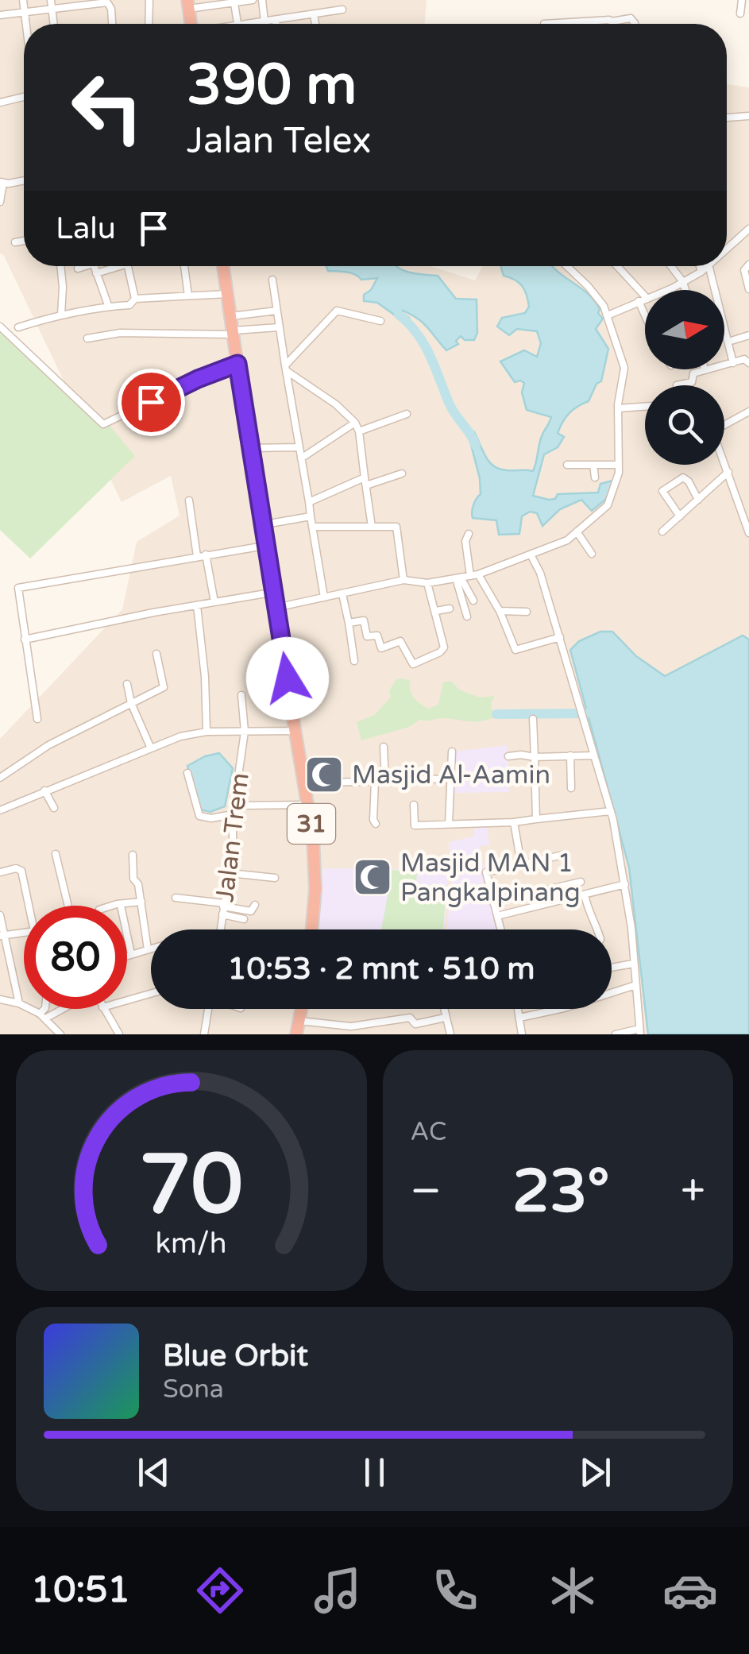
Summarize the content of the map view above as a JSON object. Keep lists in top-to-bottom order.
{
  "streets": {
    "highway": ["31"],
    "street": ["Jalan Trem"]
  },
  "places": {
    "mosque": ["Masjid Al-Aamin", "Masjid MAN 1 Pangkalpinang"]
  },
  "north": "right",
  "page": {
    "turn": ["390 m", "Jalan Telex"],
    "then": "Lalu",
    "limit": "80",
    "trip": "10:53 · 2 mnt · 510 m",
    "tile": "AC",
    "heat": ["−", "23°", "+"],
    "song": ["Blue Orbit", "Sona"],
    "tabs": "10:51",
    "gauge": ["70", "km/h"]
  }
}
